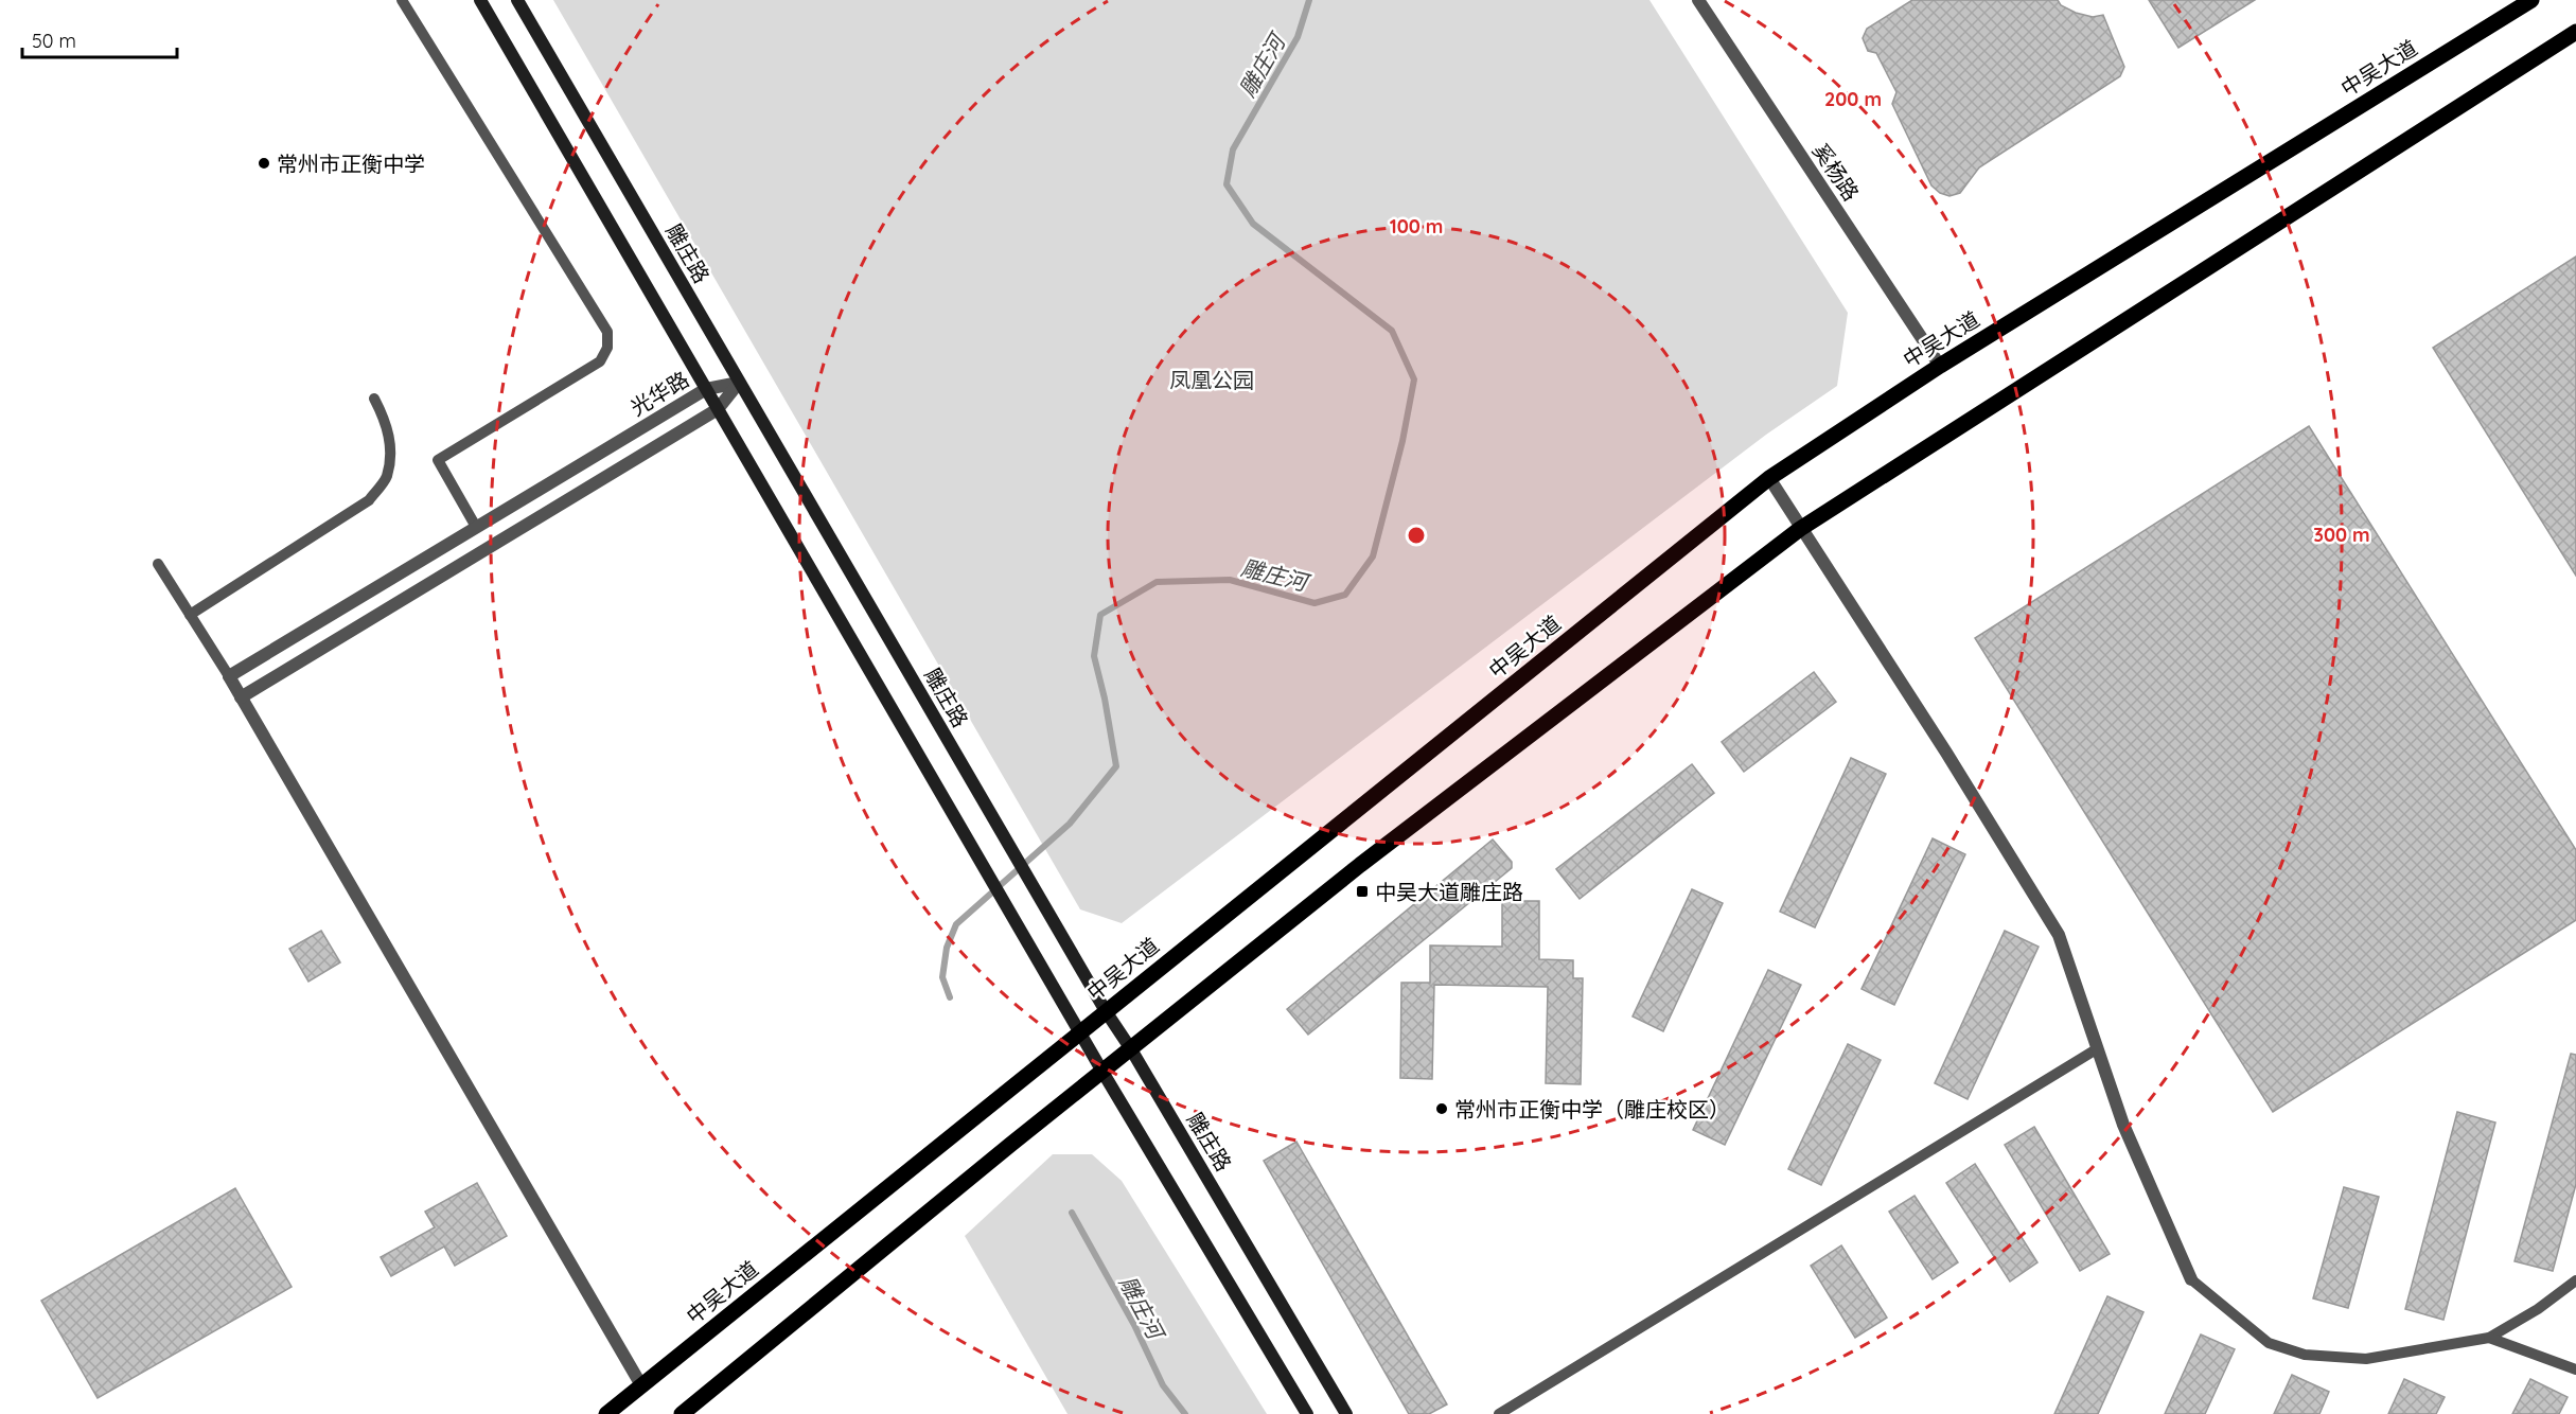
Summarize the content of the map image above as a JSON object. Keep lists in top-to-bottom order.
{
  "streets": {
    "main road": ["中吴大道", "雕庄路"],
    "street": ["奚杨路", "光华路"]
  },
  "crossings": [
    ["中吴大道", "奚杨路"],
    ["中吴大道", "雕庄路"],
    ["雕庄路", "光华路"]
  ],
  "water": ["雕庄河"],
  "parks": ["凤凰公园"],
  "places": {
    "other": ["常州市正衡中学", "常州市正衡中学（雕庄校区）"],
    "transit": ["中吴大道雕庄路"]
  },
  "scale_bar": "50 m",
  "rings": ["200 m", "100 m", "300 m"]
}
